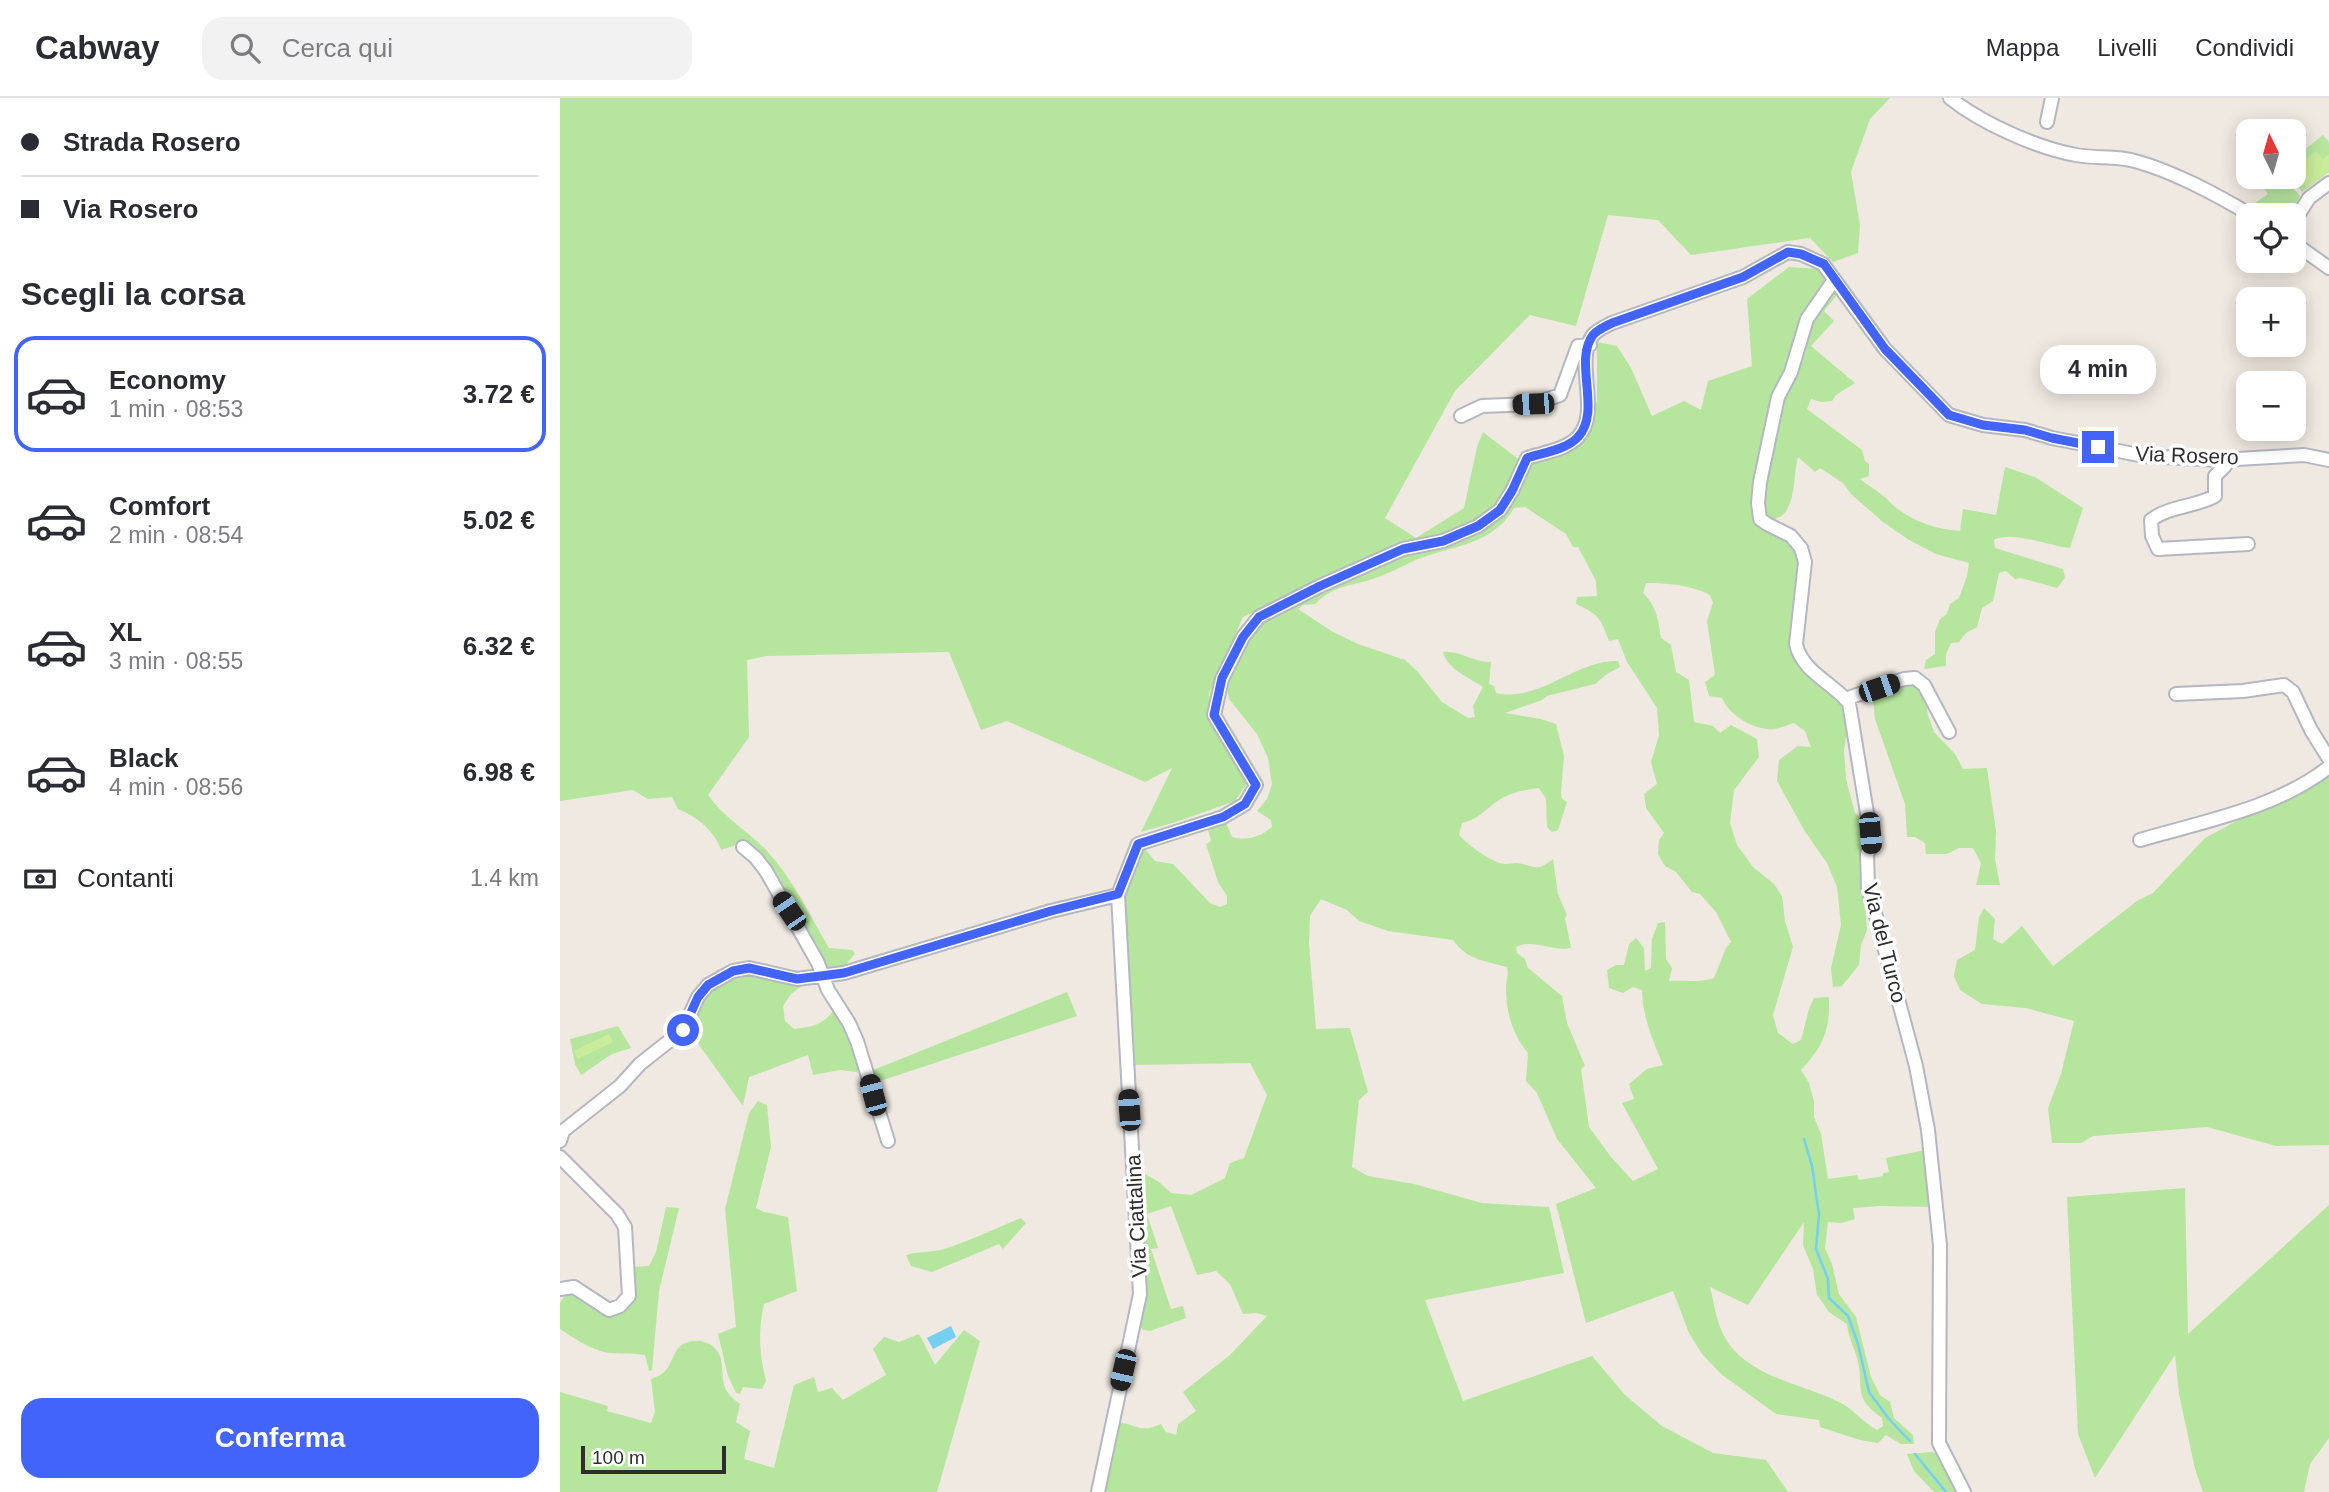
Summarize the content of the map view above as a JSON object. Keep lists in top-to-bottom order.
{
  "streets": {
    "street": ["Via Rosero", "Via del Turco", "Via Ciattalina"]
  },
  "scale_bar": "100 m",
  "north": "top",
  "page": {
    "header": "Cabway",
    "search": "Cerca qui",
    "nav": ["Mappa", "Livelli", "Condividi"],
    "banner": ["Strada Rosero", "Via Rosero"],
    "map_buttons": ["+", "−"],
    "heading": "Scegli la corsa",
    "list": [
      {
        "name": "Economy",
        "note": "1 min · 08:53",
        "value": "3.72 €"
      },
      {
        "name": "Comfort",
        "note": "2 min · 08:54",
        "value": "5.02 €"
      },
      {
        "name": "XL",
        "note": "3 min · 08:55",
        "value": "6.32 €"
      },
      {
        "name": "Black",
        "note": "4 min · 08:56",
        "value": "6.98 €"
      }
    ],
    "bubble": "4 min",
    "pay": ["Contanti", "1.4 km"],
    "buttons": "Conferma",
    "scale": "100 m"
  }
}
